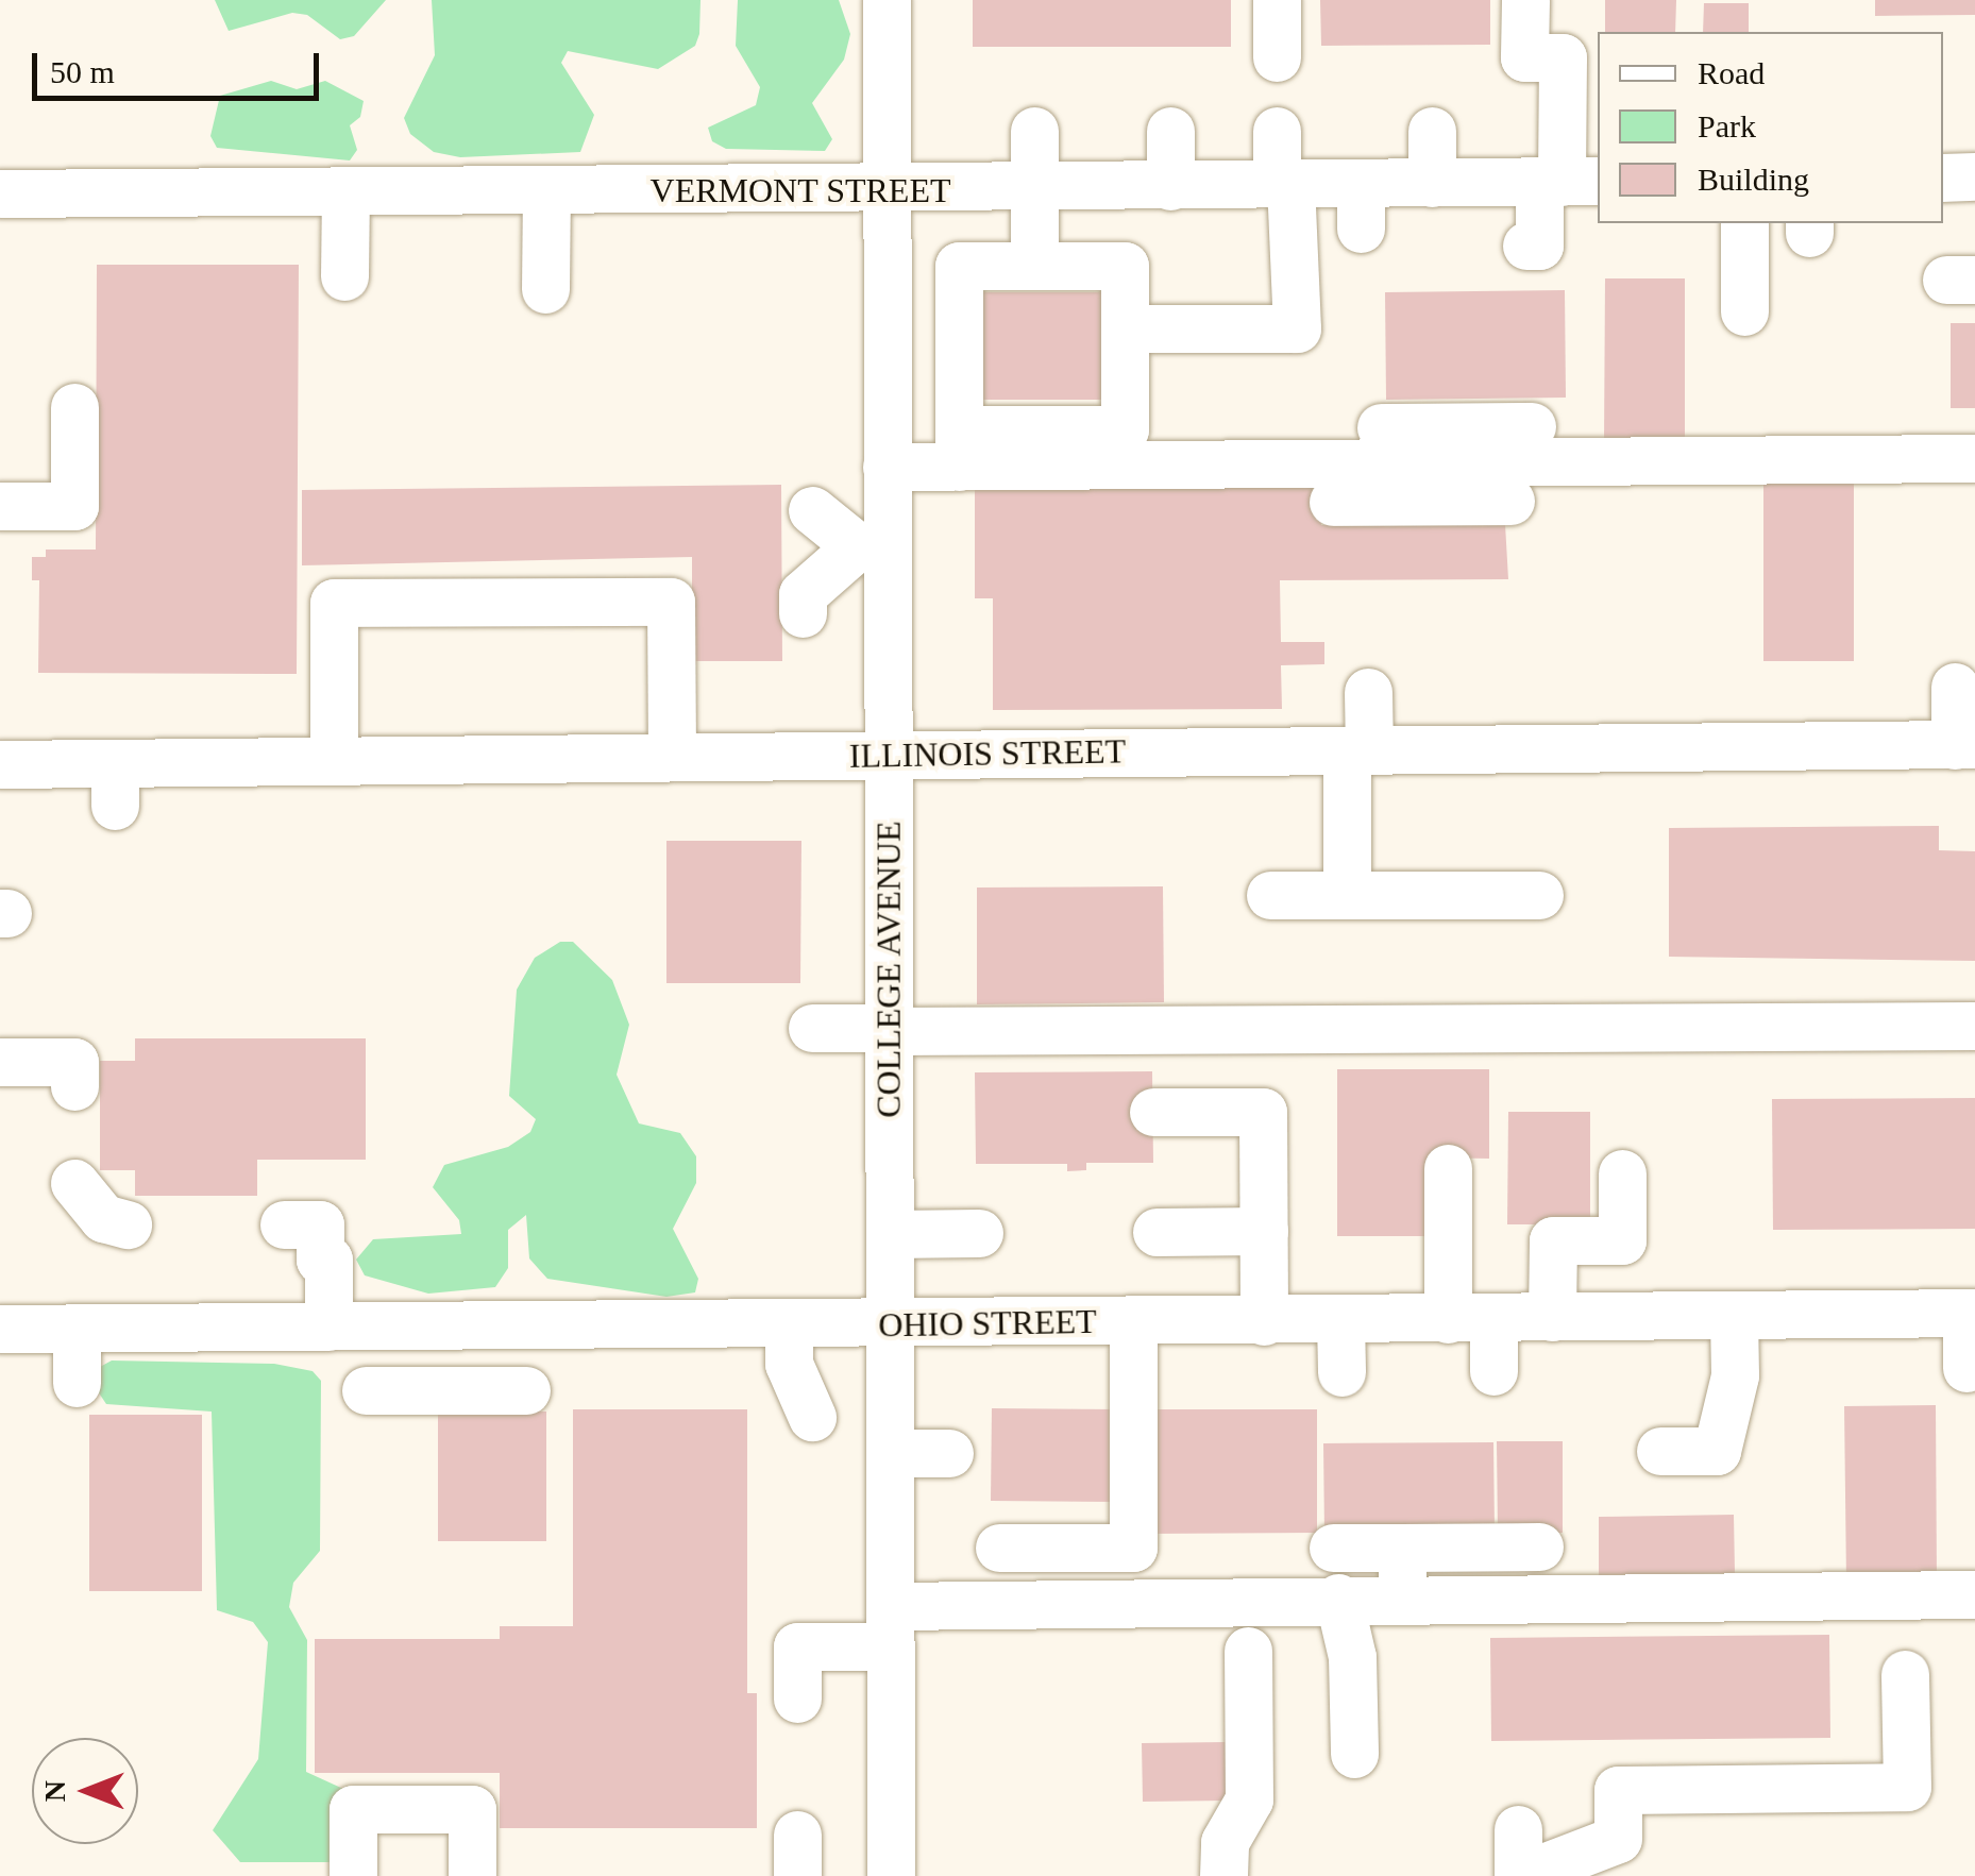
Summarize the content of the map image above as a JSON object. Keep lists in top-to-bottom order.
{
  "streets": {
    "street": [
      "VERMONT STREET",
      "ILLINOIS STREET",
      "COLLEGE AVENUE",
      "OHIO STREET"
    ]
  },
  "crossings": [
    ["VERMONT STREET", "COLLEGE AVENUE"],
    ["ILLINOIS STREET", "COLLEGE AVENUE"],
    ["COLLEGE AVENUE", "OHIO STREET"]
  ],
  "legend": ["Road", "Park", "Building"],
  "scale_bar": "50 m",
  "north": "left"
}
